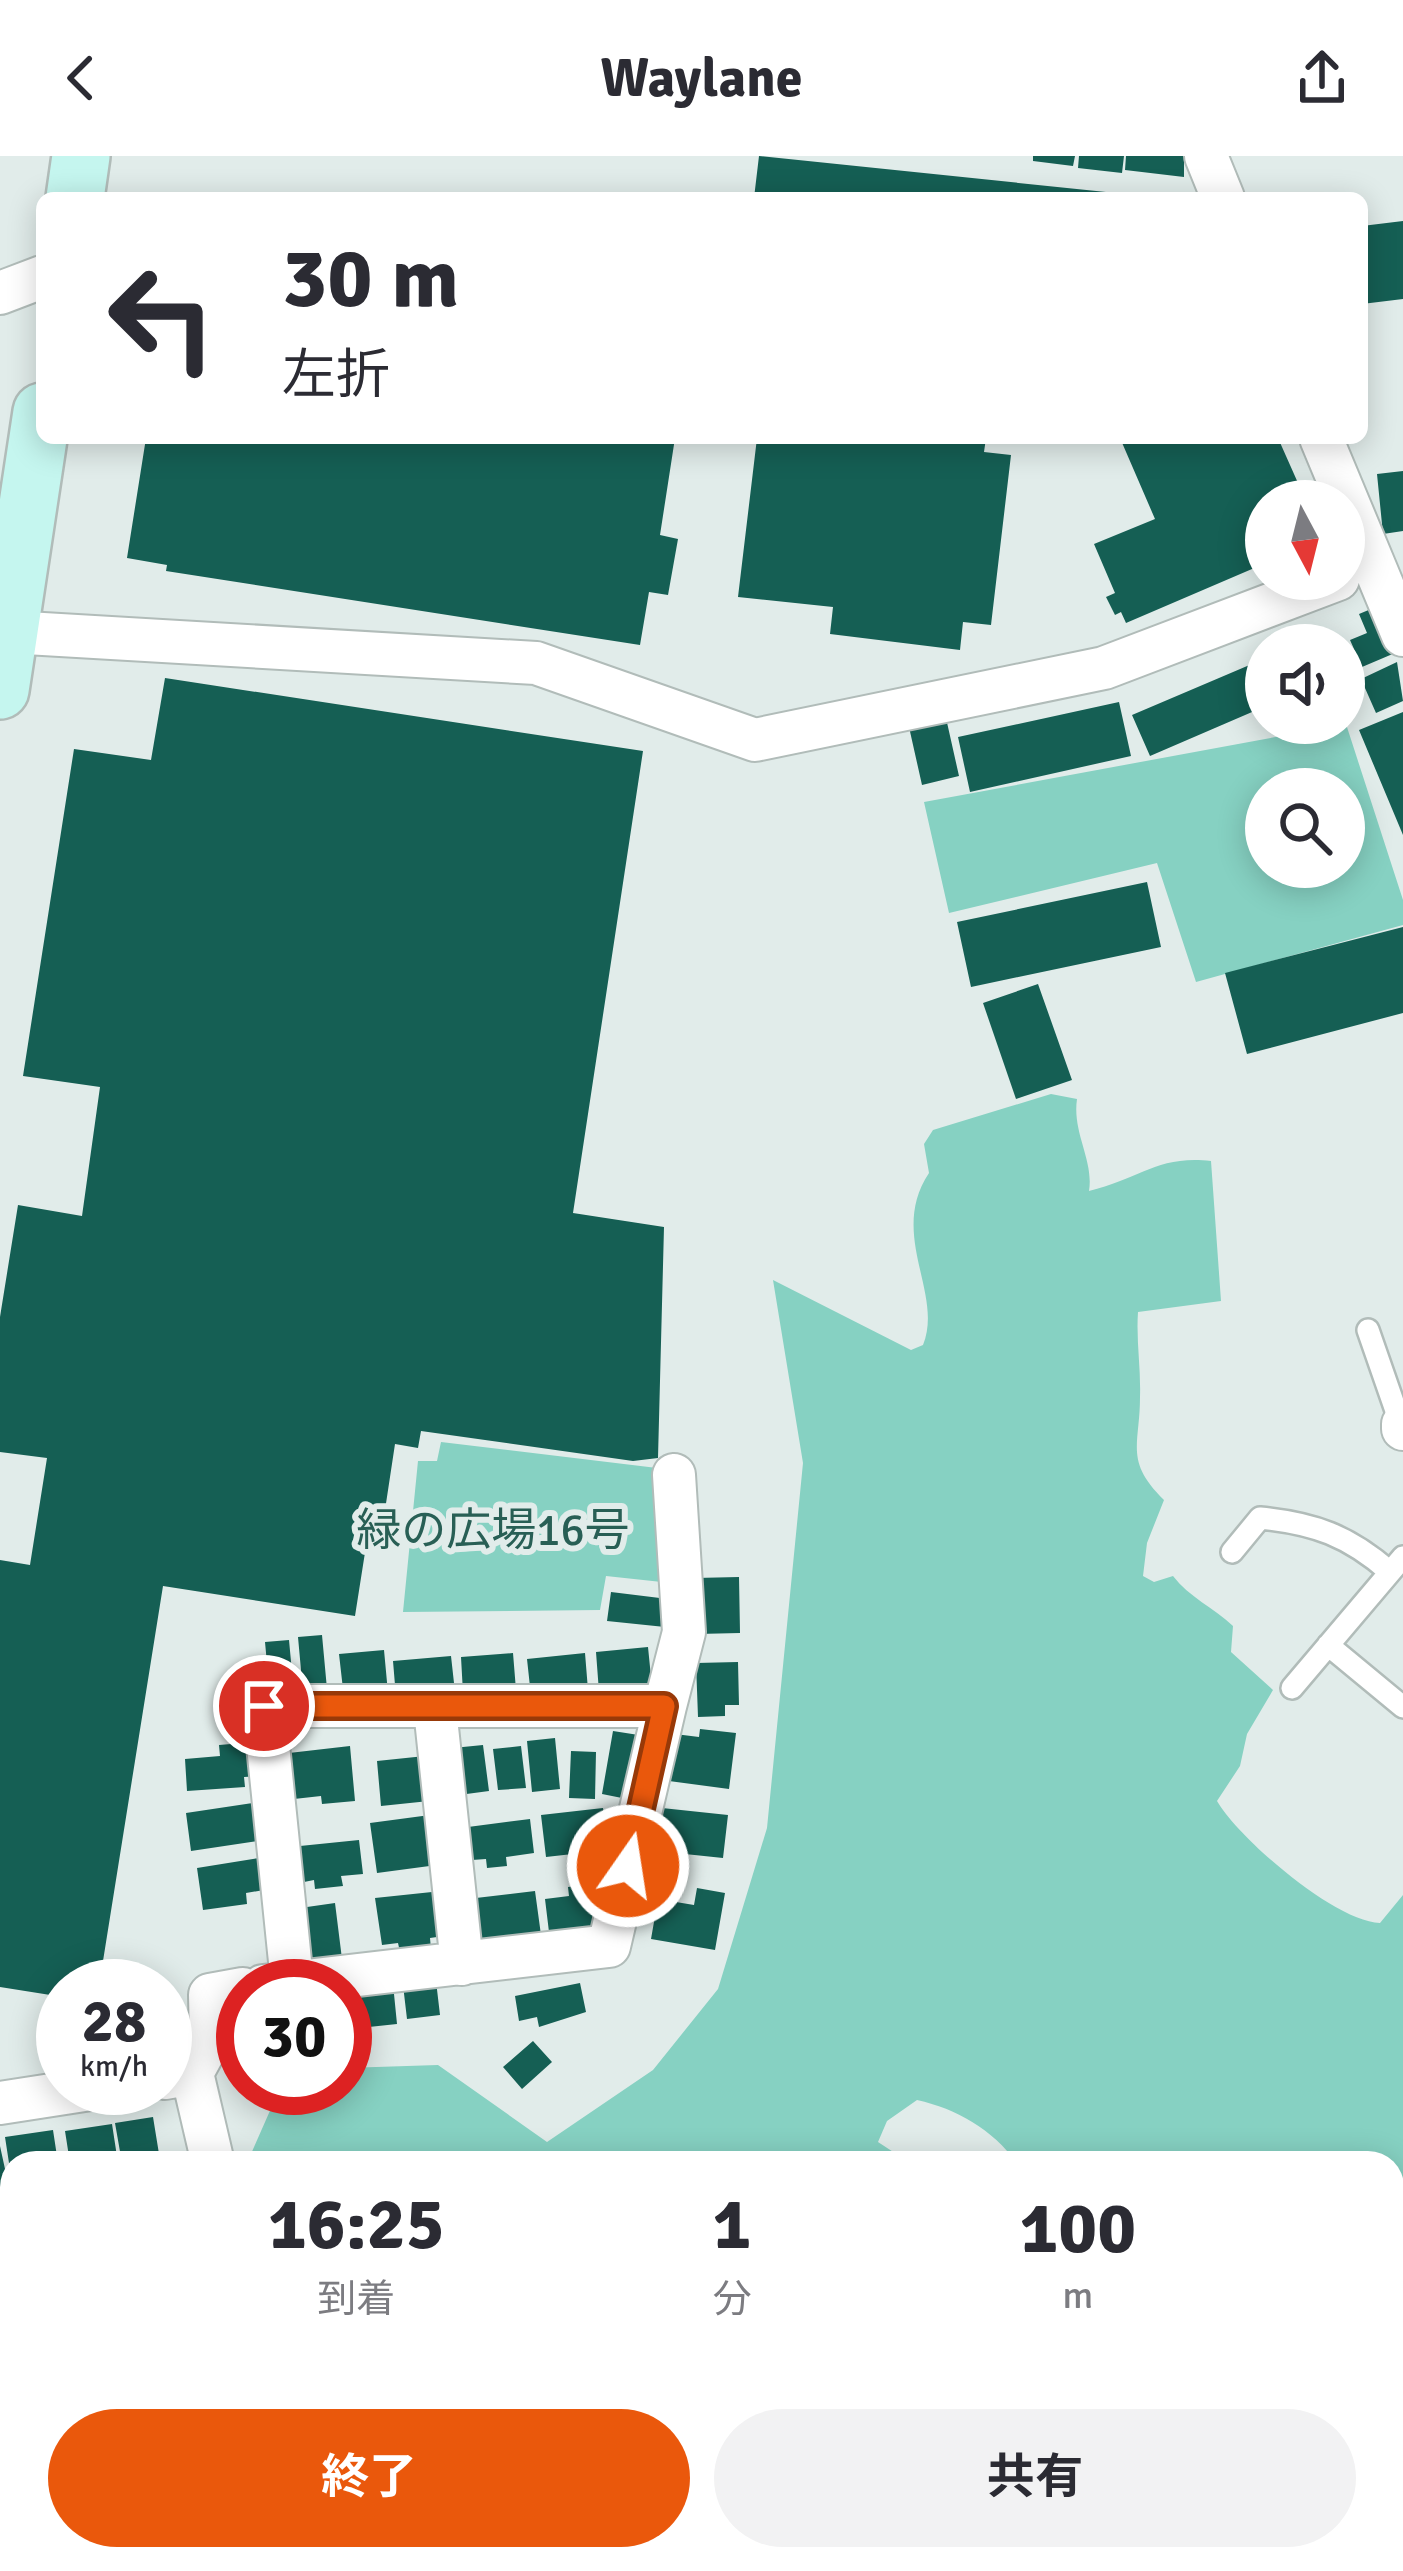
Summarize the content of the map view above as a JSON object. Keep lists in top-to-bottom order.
{
  "parks": ["緑の広場16号"],
  "north": "bottom",
  "page": {
    "header": "Waylane",
    "turn": ["30 m", "左折"],
    "speed": "28 km/h",
    "limit": "30",
    "eta": [
      "16:25",
      "到着",
      "1",
      "分",
      "100",
      "m"
    ],
    "buttons": ["終了", "共有"]
  }
}
